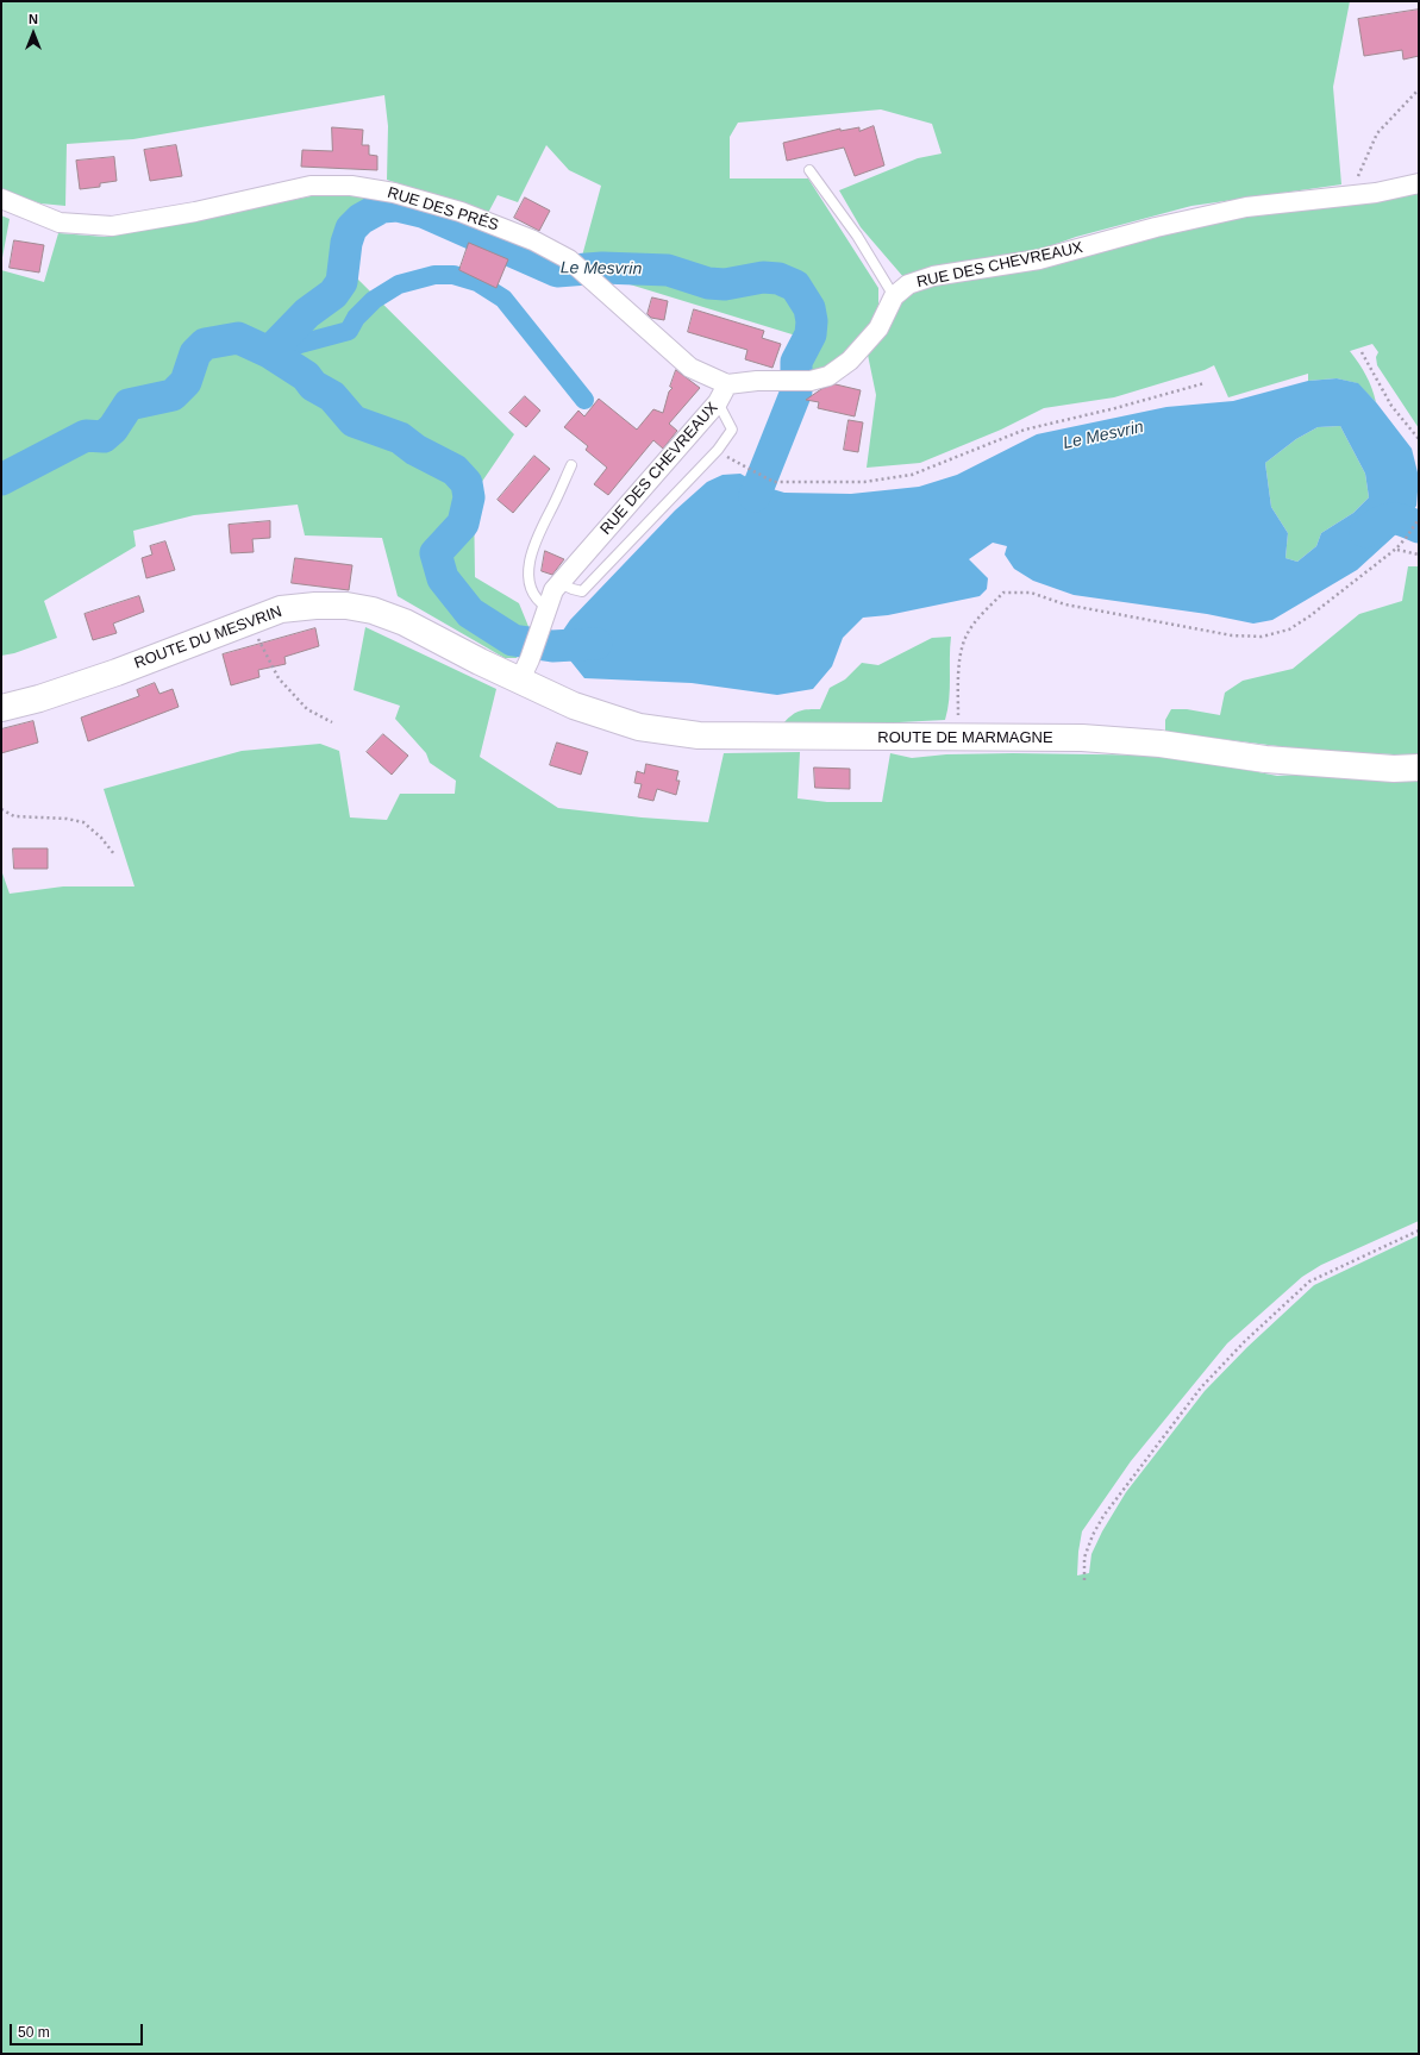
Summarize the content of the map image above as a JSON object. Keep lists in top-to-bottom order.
{
  "streets": {
    "main road": ["ROUTE DU MESVRIN", "ROUTE DE MARMAGNE"],
    "street": ["RUE DES PRÉS", "RUE DES CHEVREAUX"]
  },
  "crossings": [
    ["RUE DES PRÉS", "RUE DES CHEVREAUX"],
    ["RUE DES CHEVREAUX", "ROUTE DU MESVRIN"],
    ["RUE DES CHEVREAUX", "ROUTE DE MARMAGNE"],
    ["ROUTE DU MESVRIN", "ROUTE DE MARMAGNE"]
  ],
  "water": ["Le Mesvrin"],
  "scale_bar": "50 m",
  "north": "top"
}
